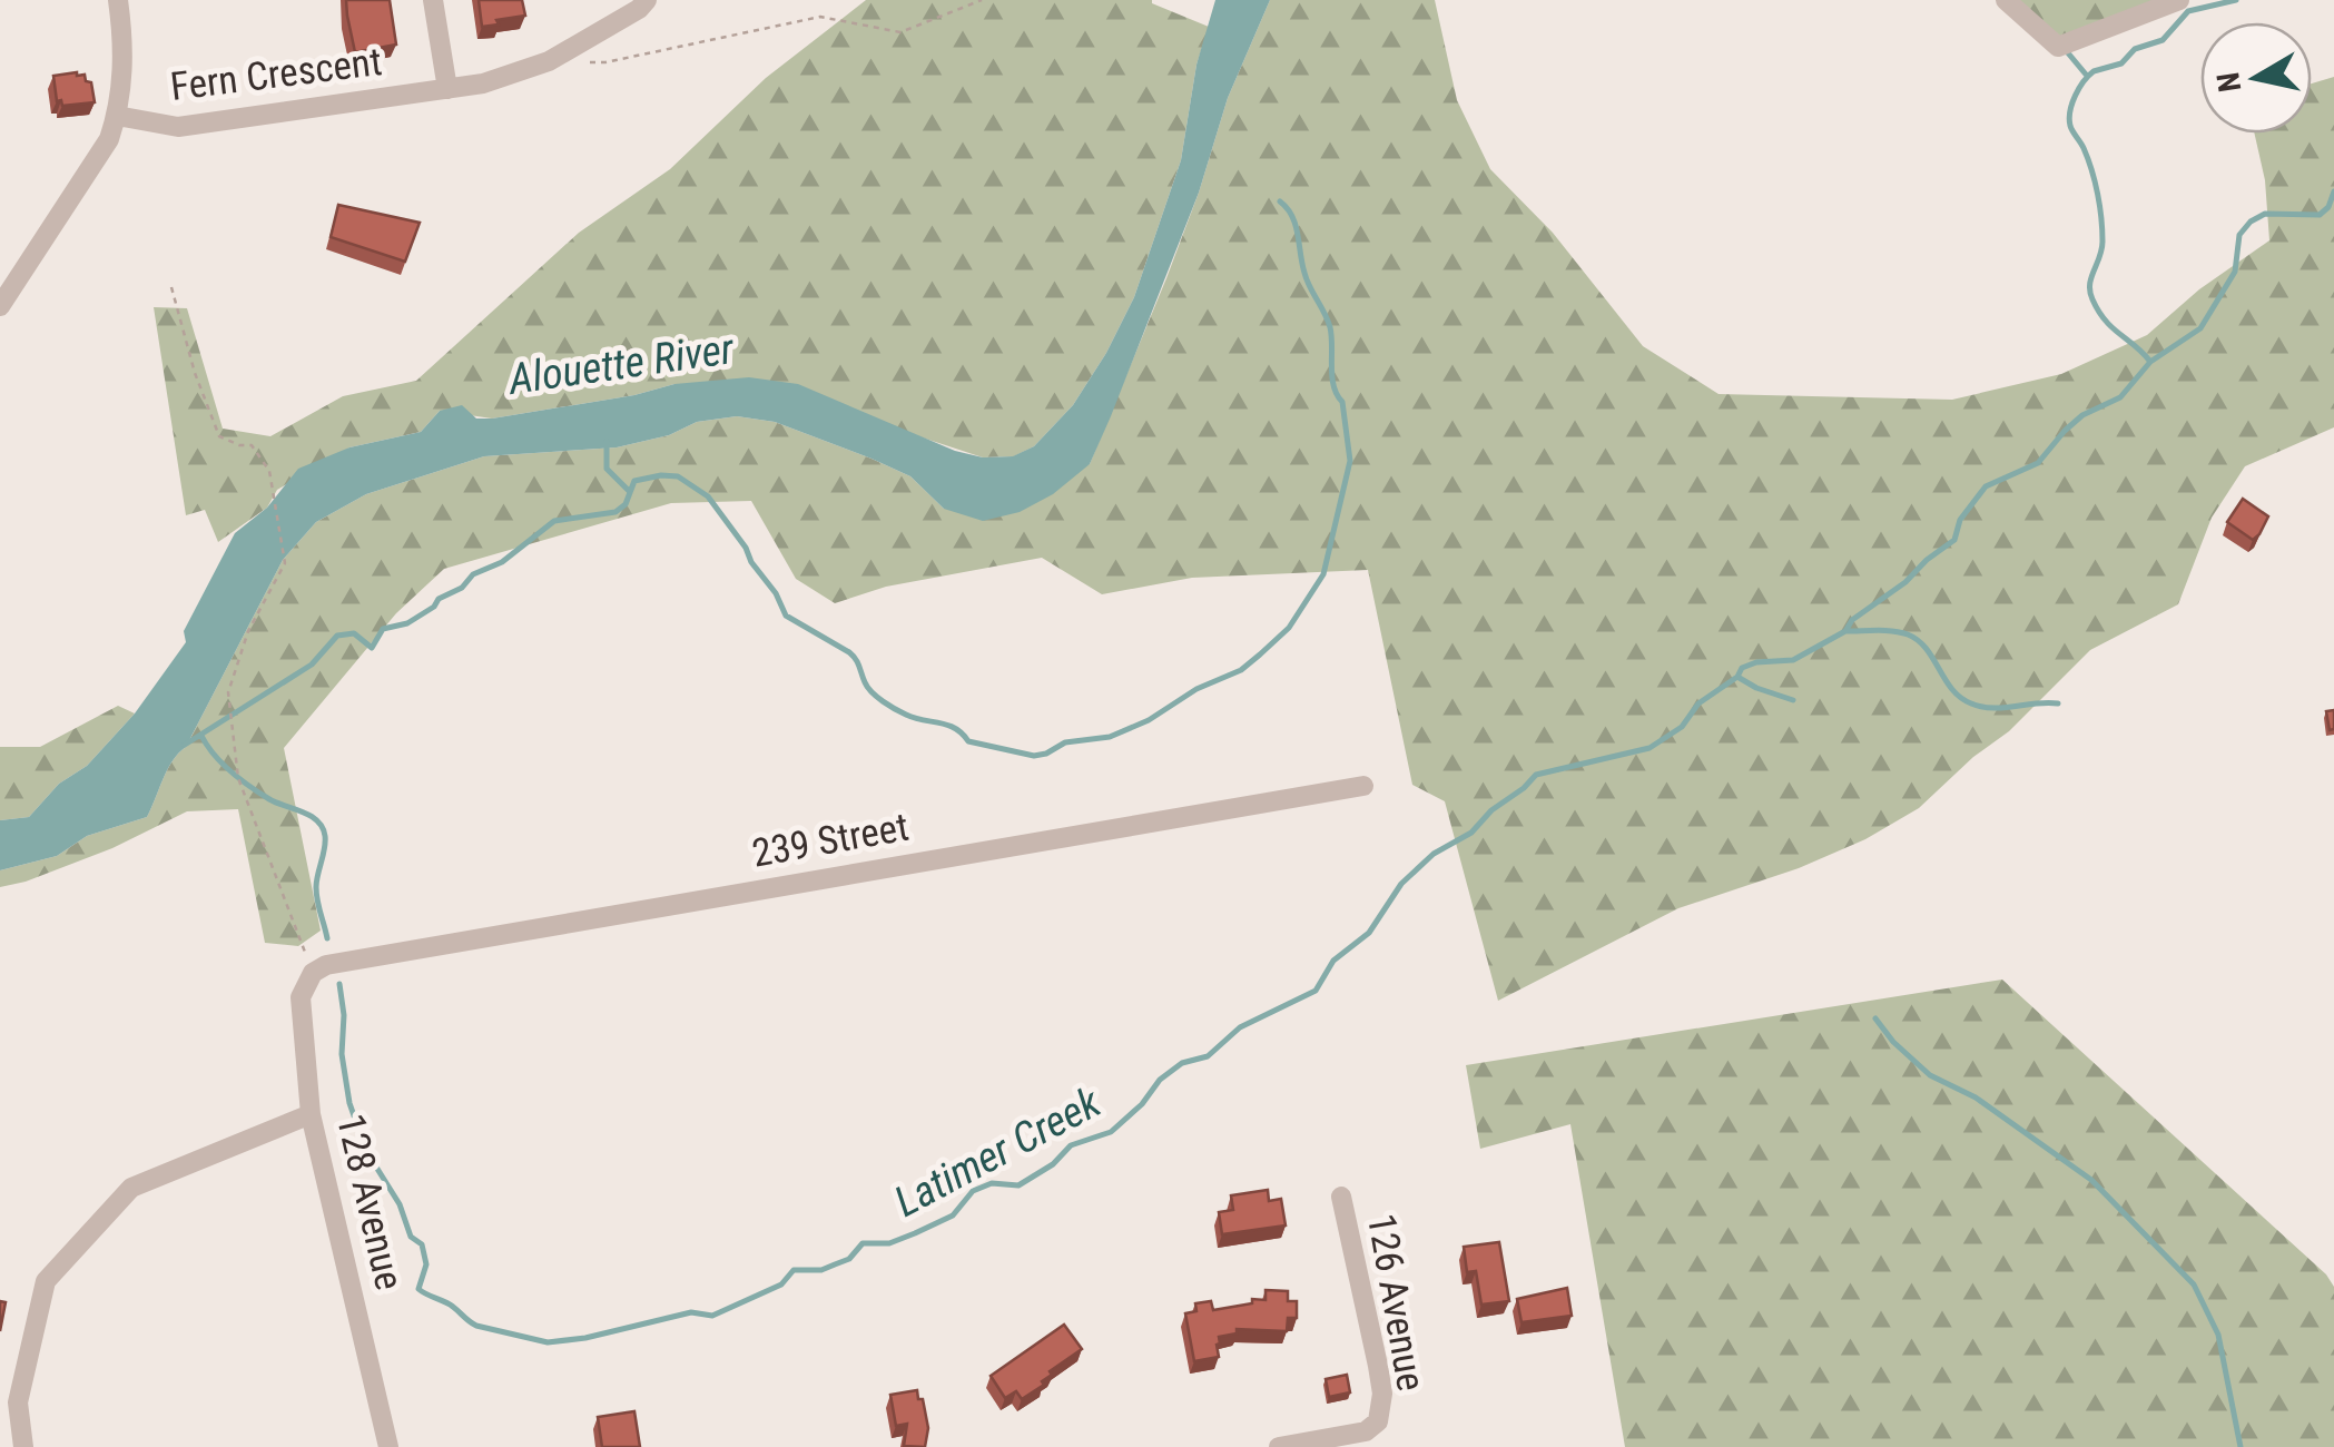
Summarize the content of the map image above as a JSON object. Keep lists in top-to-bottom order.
{
  "streets": {
    "street": [
      "Fern Crescent",
      "239 Street",
      "128 Avenue",
      "126 Avenue"
    ]
  },
  "crossings": [
    ["239 Street", "128 Avenue"]
  ],
  "water": ["Alouette River", "Latimer Creek"],
  "north": "left"
}
